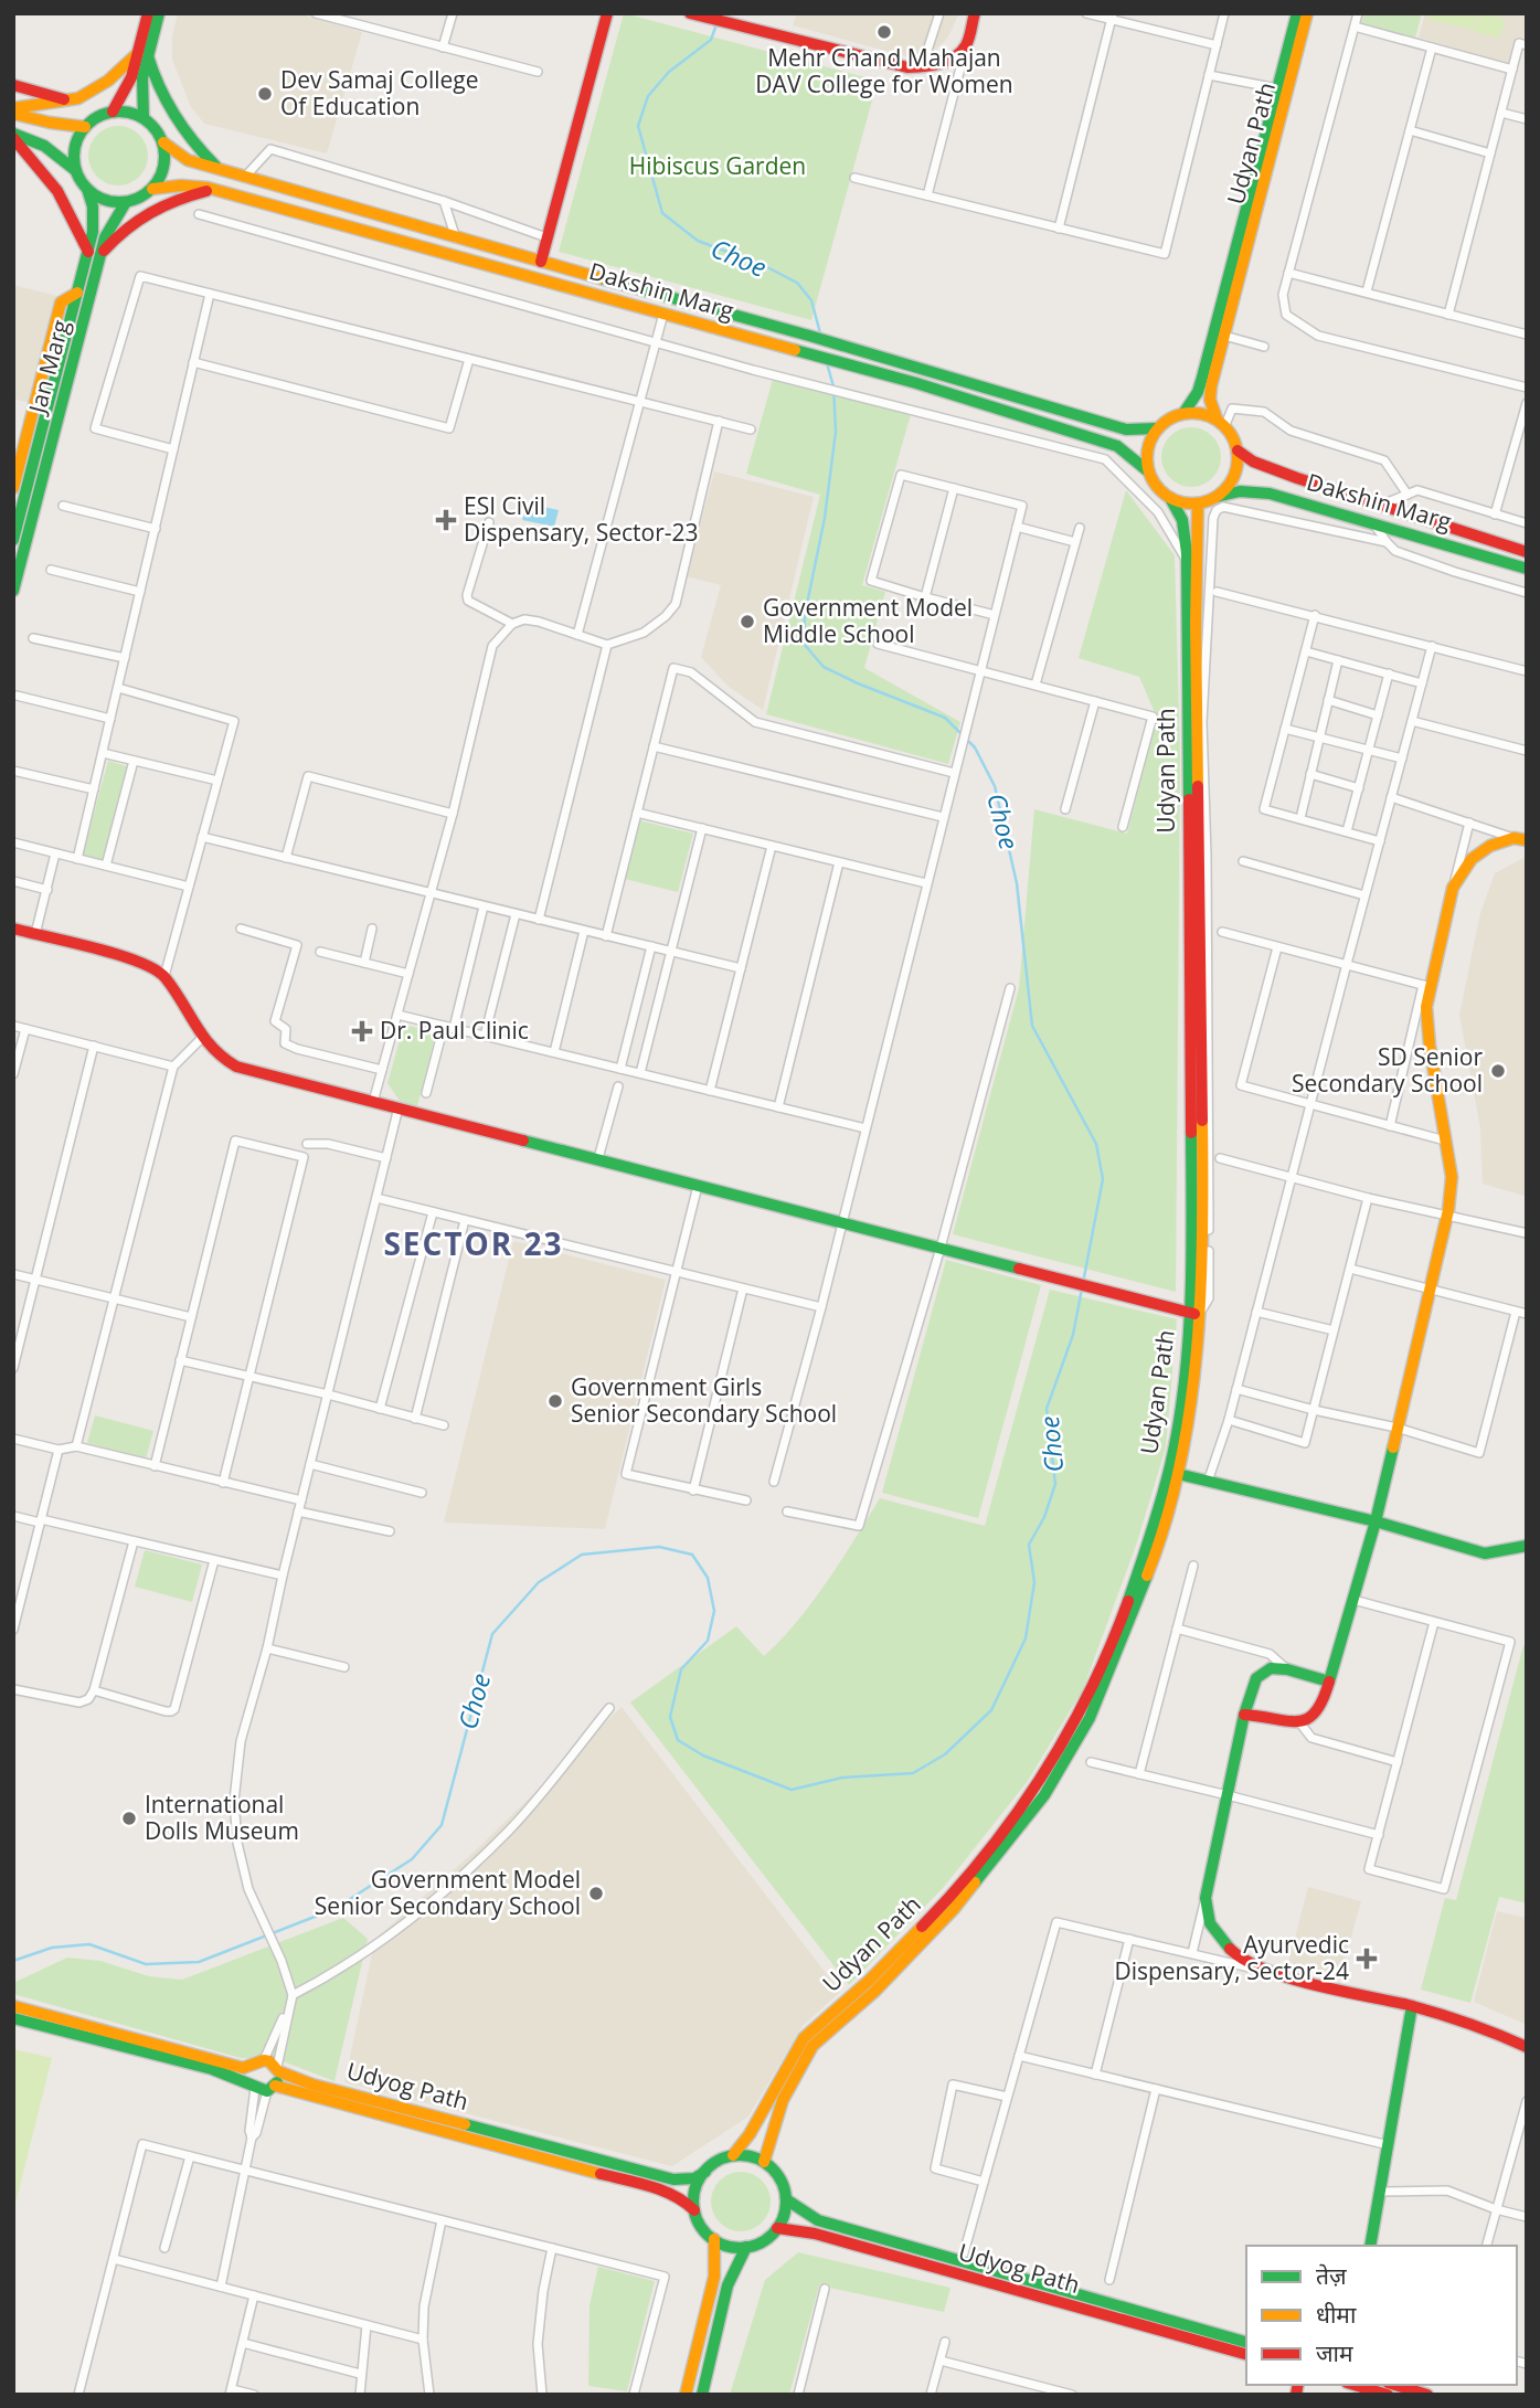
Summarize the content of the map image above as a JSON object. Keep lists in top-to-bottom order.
{
  "streets": {
    "main road": [
      "Udyan Path",
      "Dakshin Marg",
      "Jan Marg",
      "Udyog Path"
    ]
  },
  "crossings": [
    ["Udyan Path", "Dakshin Marg"],
    ["Udyan Path", "Udyog Path"],
    ["Dakshin Marg", "Jan Marg"]
  ],
  "districts": ["SECTOR 23"],
  "water": ["Choe"],
  "parks": ["Hibiscus Garden"],
  "places": {
    "other": [
      "Mehr Chand Mahajan DAV College for Women",
      "Dev Samaj College Of Education",
      "Government Model Middle School",
      "SD Senior Secondary School",
      "Government Girls Senior Secondary School",
      "International Dolls Museum",
      "Government Model Senior Secondary School"
    ],
    "health": ["ESI Civil Dispensary, Sector-23", "Dr. Paul Clinic", "Ayurvedic Dispensary, Sector-24"]
  },
  "legend": ["तेज़", "धीमा", "जाम"]
}
